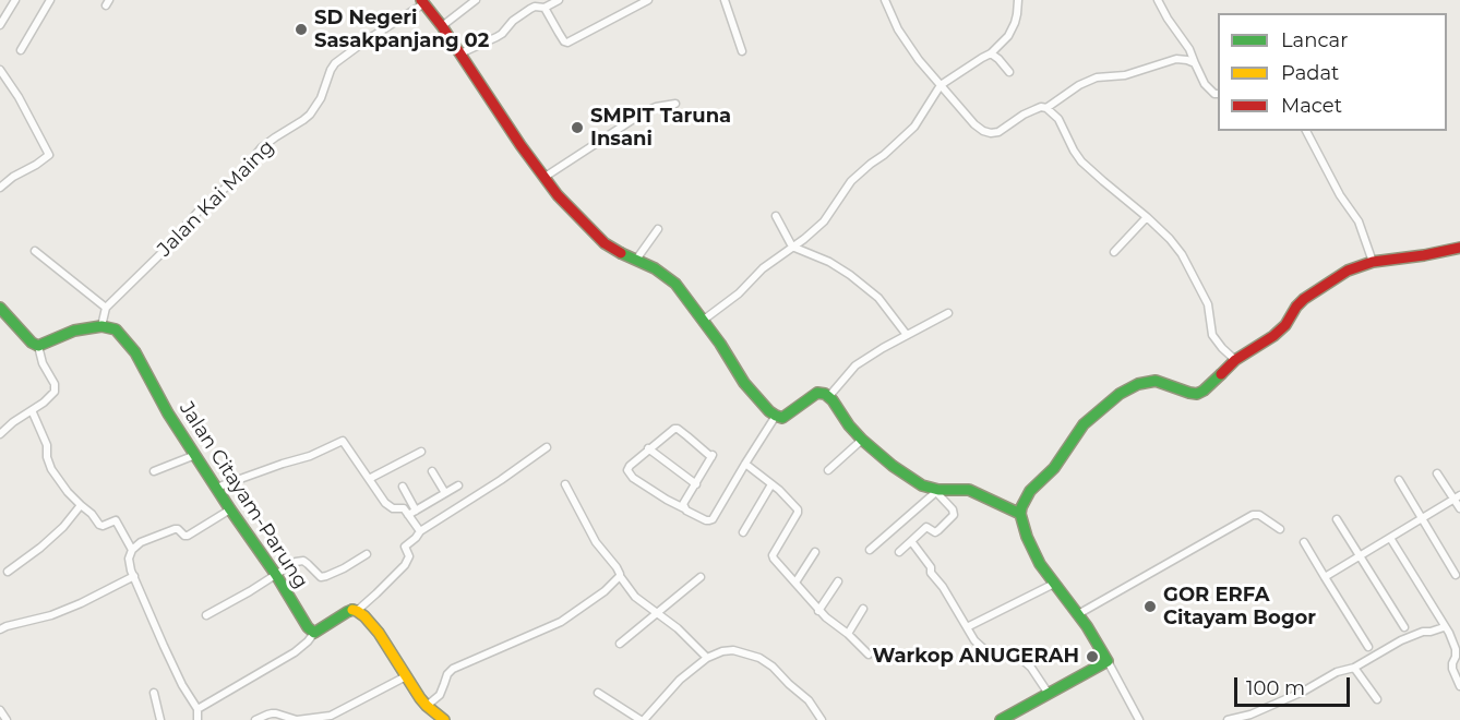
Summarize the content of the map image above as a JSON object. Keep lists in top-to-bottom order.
{
  "streets": {
    "main road": ["Jalan Citayam-Parung"],
    "street": ["Jalan Kai Maing"]
  },
  "places": [
    "SD Negeri Sasakpanjang 02",
    "SMPIT Taruna Insani",
    "GOR ERFA Citayam Bogor",
    "Warkop ANUGERAH"
  ],
  "legend": ["Lancar", "Padat", "Macet"],
  "scale_bar": "100 m"
}
